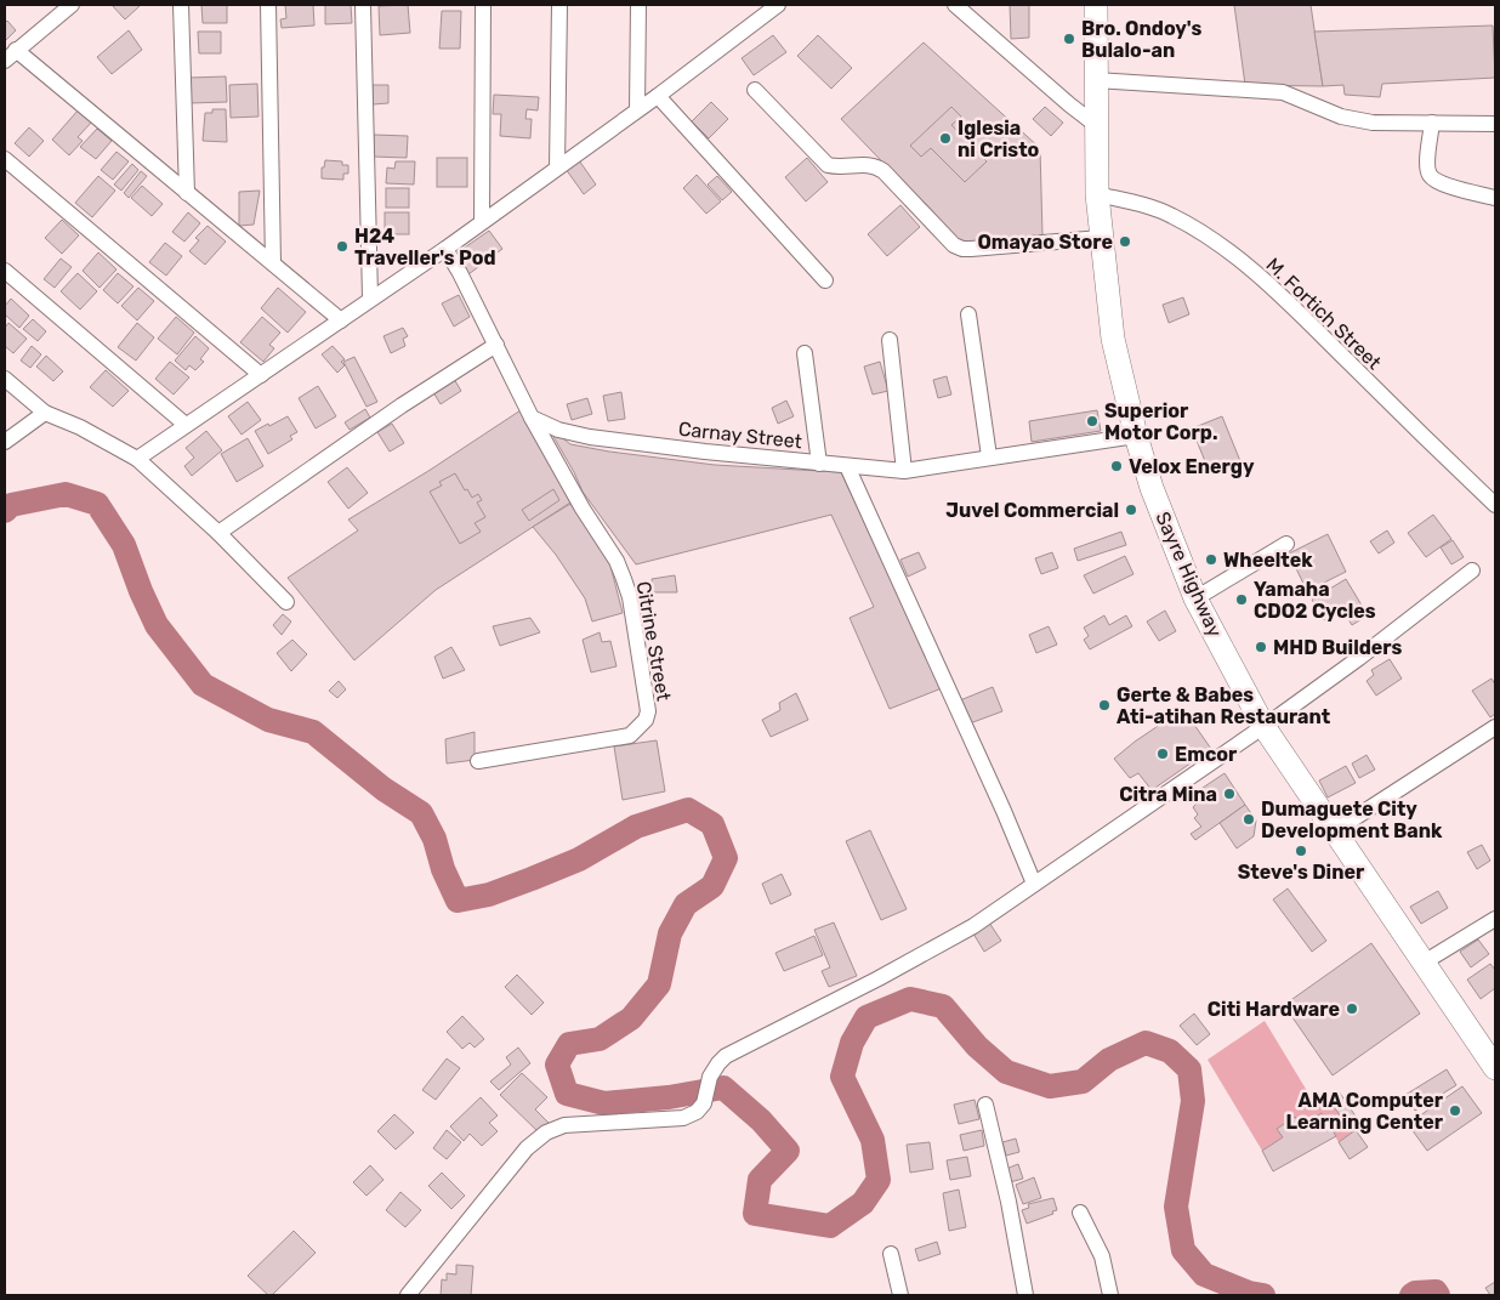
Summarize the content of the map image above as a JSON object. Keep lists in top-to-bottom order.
{
  "streets": {
    "highway": ["Sayre Highway"],
    "street": ["M. Fortich Street", "Carnay Street", "Citrine Street"]
  },
  "crossings": [
    ["M. Fortich Street", "Sayre Highway"],
    ["Carnay Street", "Sayre Highway"],
    ["Carnay Street", "Citrine Street"]
  ],
  "places": [
    "Bro. Ondoy's Bulalo-an",
    "Iglesia ni Cristo",
    "Omayao Store",
    "H24 Traveller's Pod",
    "Superior Motor Corp.",
    "Velox Energy",
    "Juvel Commercial",
    "Wheeltek",
    "Yamaha CDO2 Cycles",
    "MHD Builders",
    "Gerte & Babes Ati-atihan Restaurant",
    "Emcor",
    "Citra Mina",
    "Dumaguete City Development Bank",
    "Steve's Diner",
    "Citi Hardware",
    "AMA Computer Learning Center"
  ]
}
